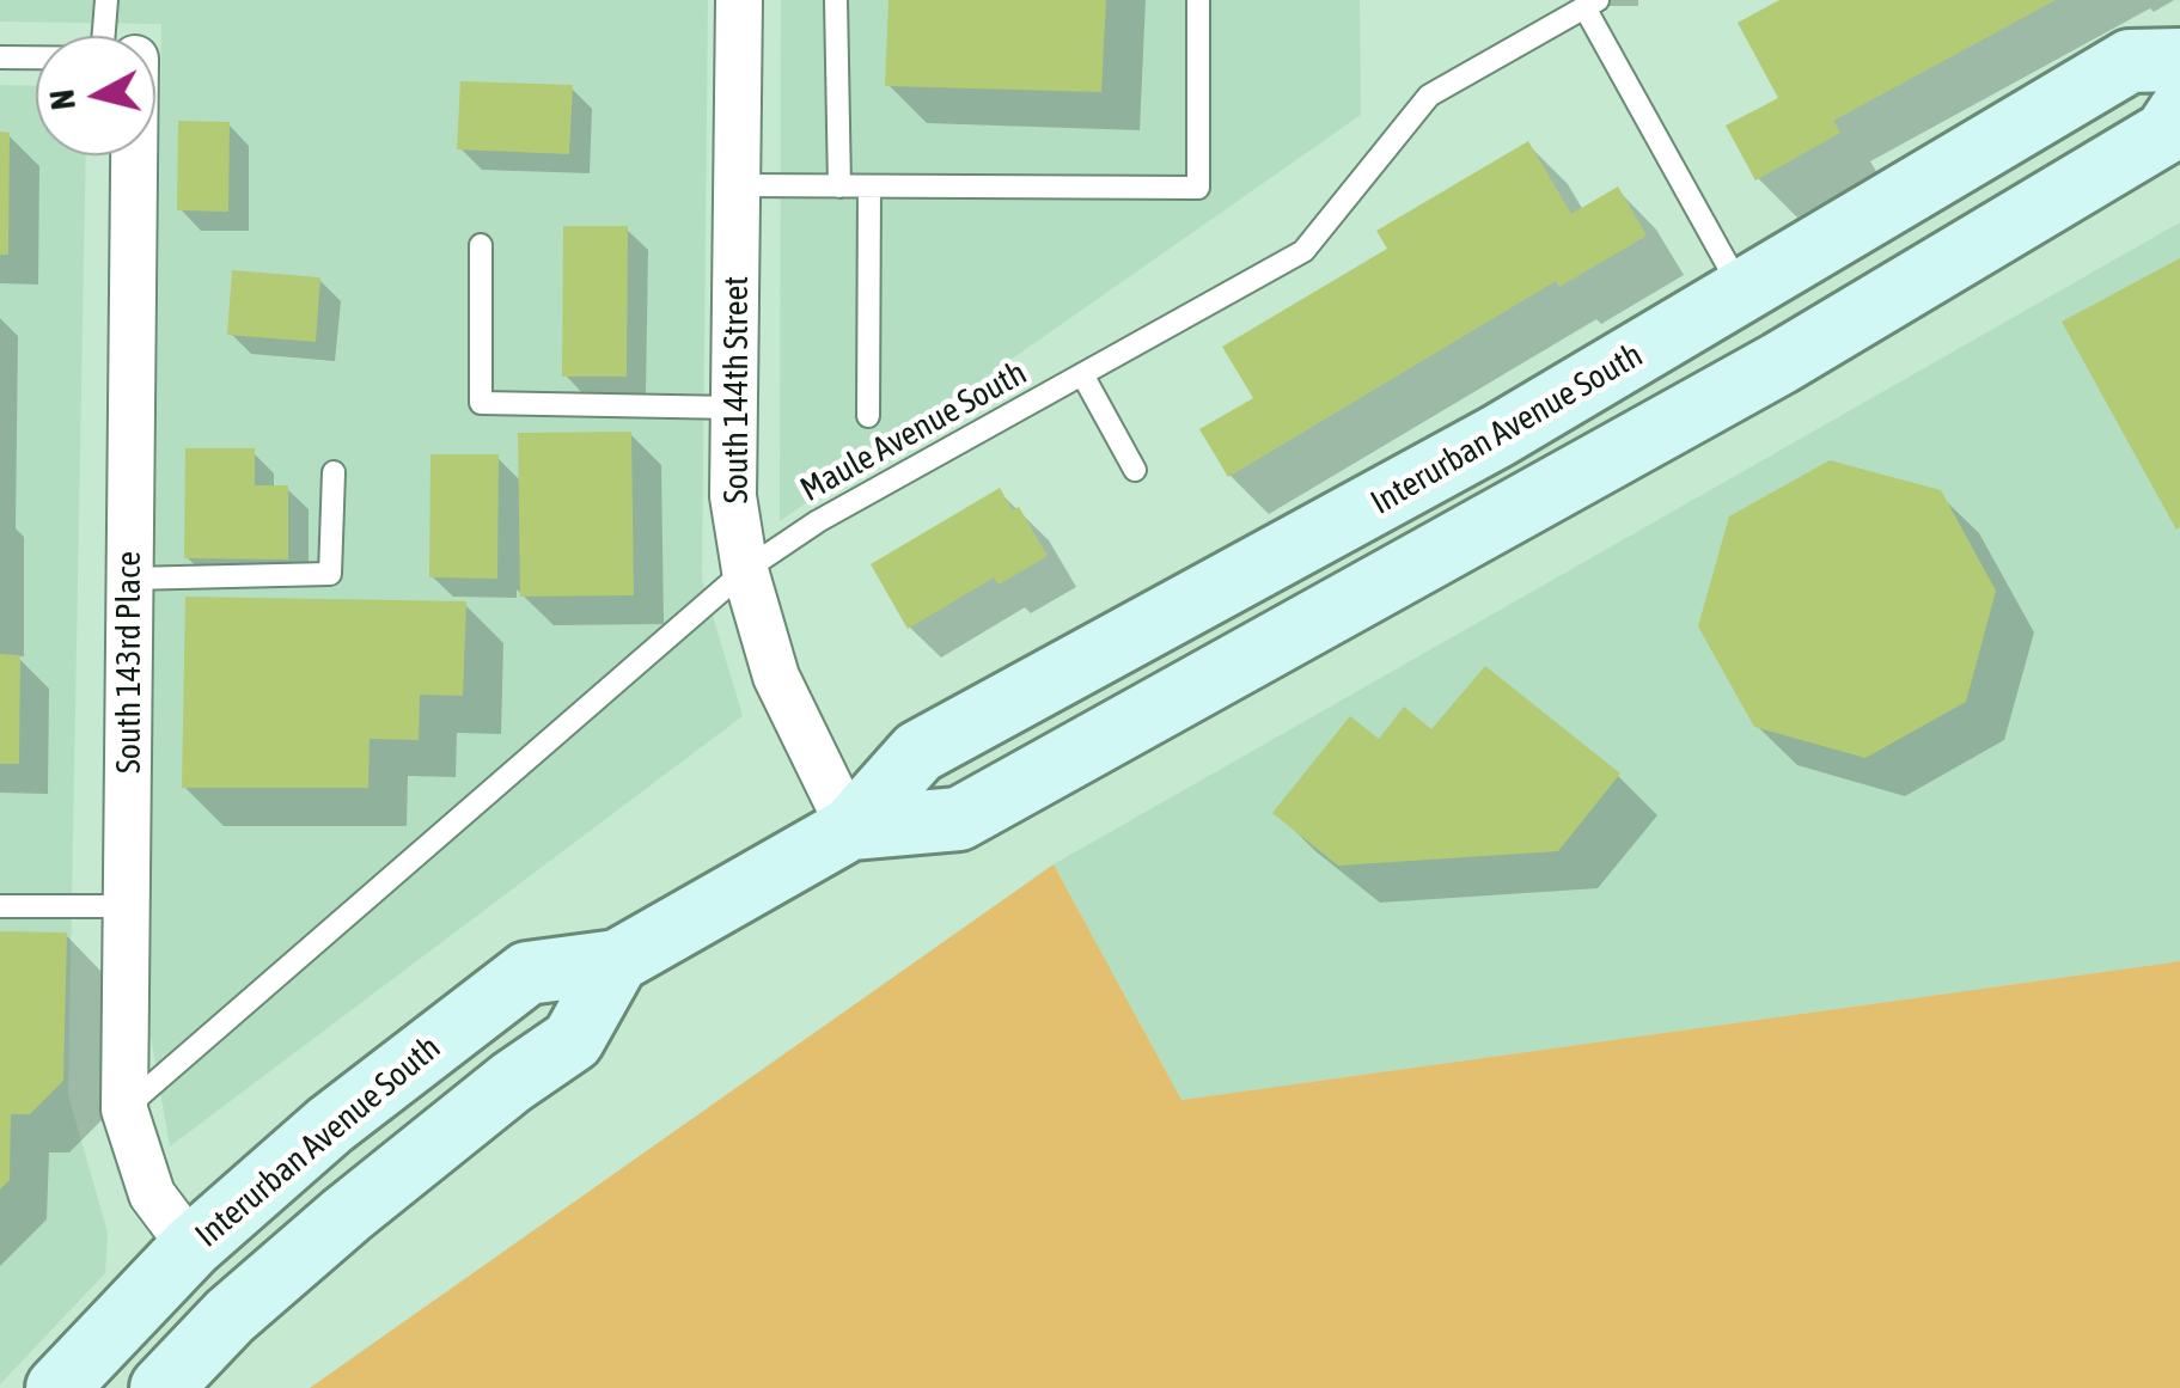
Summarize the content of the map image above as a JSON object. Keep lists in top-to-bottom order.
{
  "streets": {
    "main road": ["Interurban Avenue South"],
    "street": ["South 144th Street", "South 143rd Place"],
    "lane": ["Maule Avenue South"]
  },
  "crossings": [
    ["South 144th Street", "Interurban Avenue South"],
    ["South 144th Street", "Maule Avenue South"],
    ["Interurban Avenue South", "South 143rd Place"],
    ["Maule Avenue South", "South 143rd Place"]
  ],
  "north": "left"
}
